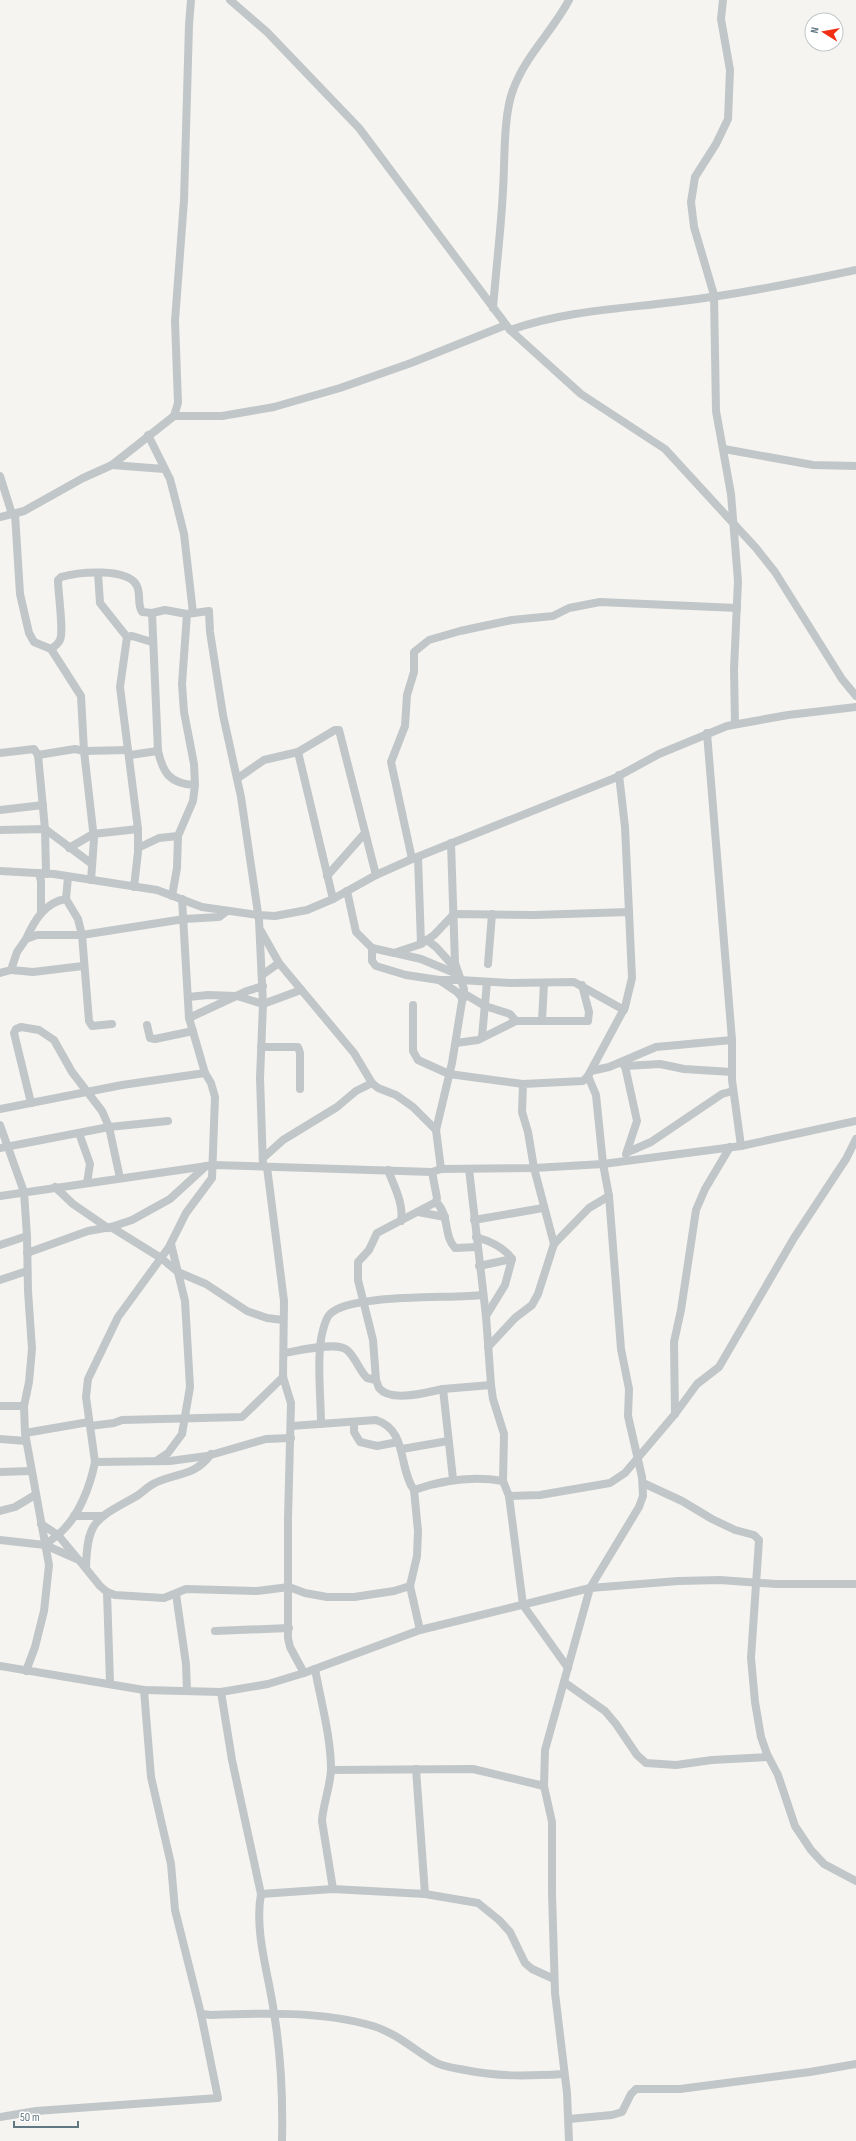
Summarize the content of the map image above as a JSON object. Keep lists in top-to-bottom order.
{
  "scale_bar": "50 m",
  "north": "left"
}
